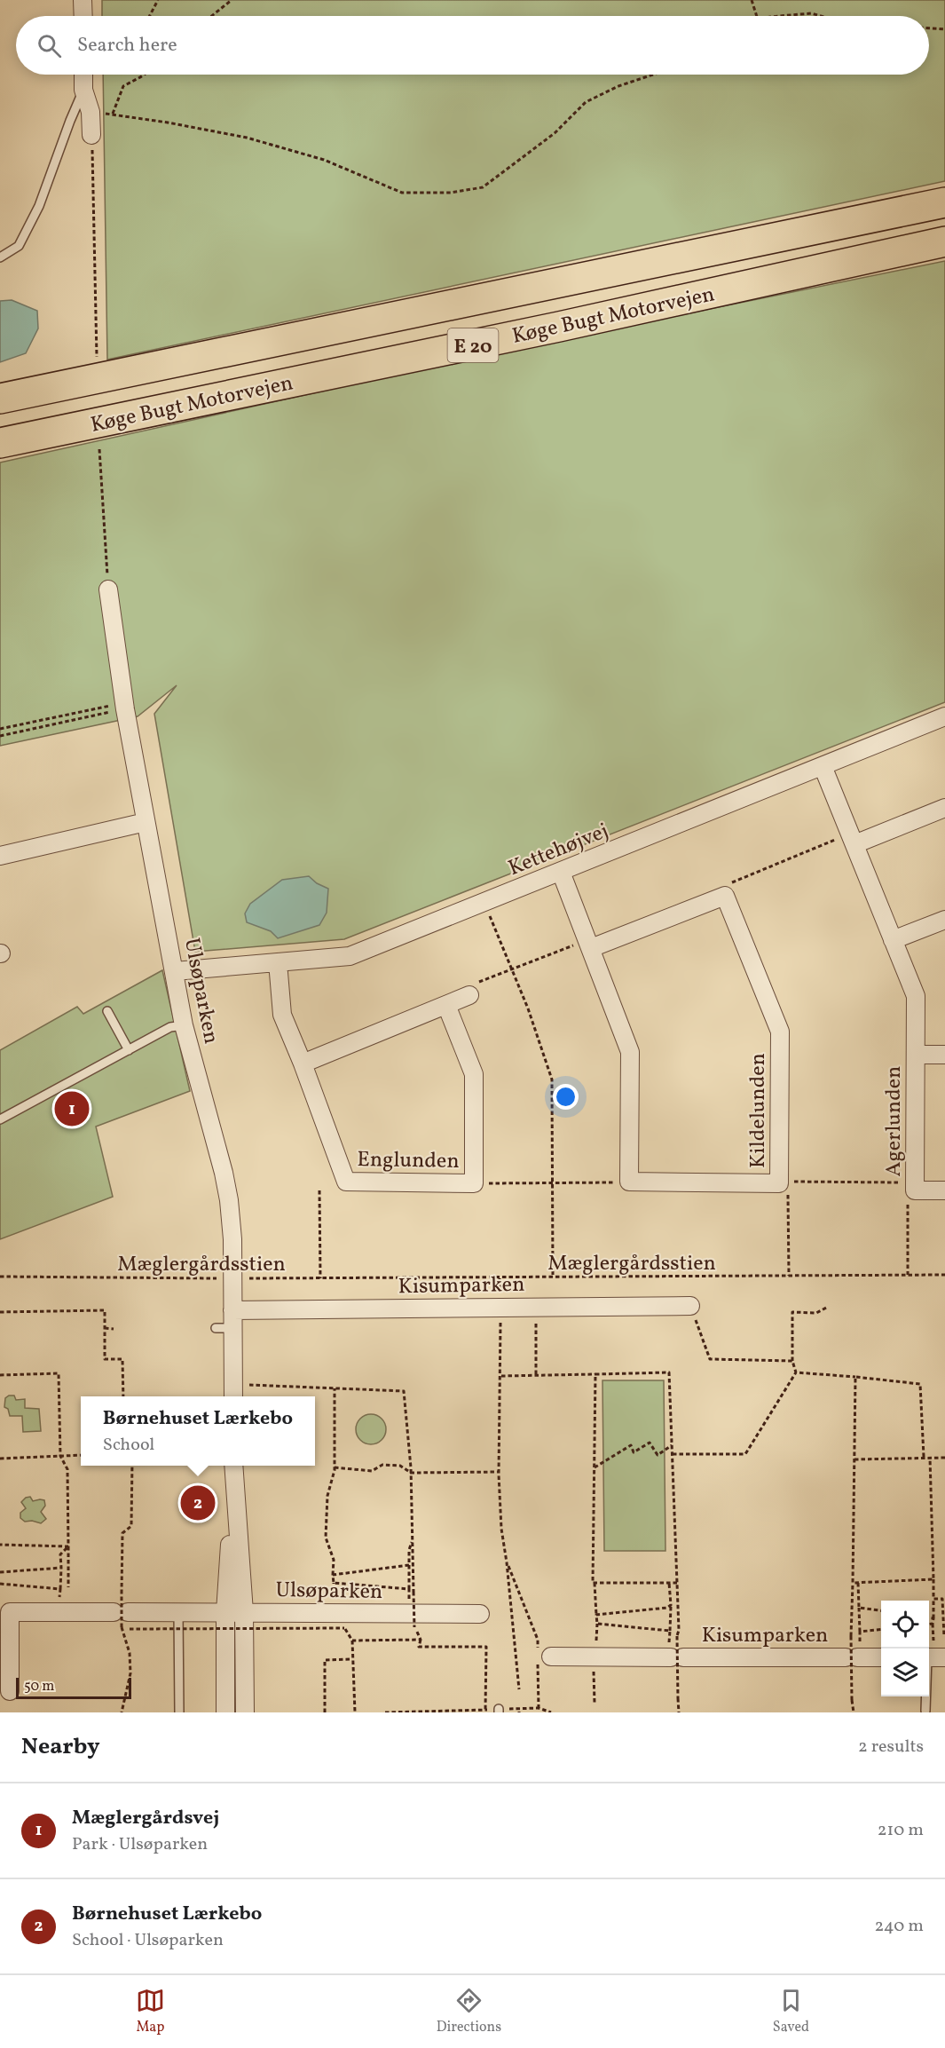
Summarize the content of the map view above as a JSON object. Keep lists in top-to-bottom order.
{
  "streets": {
    "highway": ["Køge Bugt Motorvejen", "E 20"],
    "street": [
      "Kettehøjvej",
      "Ulsøparken",
      "Kildelunden",
      "Agerlunden",
      "Englunden",
      "Kisumparken"
    ],
    "path": ["Mæglergårdsstien"]
  },
  "crossings": [
    ["Kettehøjvej", "Ulsøparken"],
    ["Kettehøjvej", "Agerlunden"],
    ["Kettehøjvej", "Englunden"],
    ["Ulsøparken", "Mæglergårdsstien"],
    ["Ulsøparken", "Kisumparken"]
  ],
  "scale_bar": "50 m",
  "page": {
    "search": "Search here",
    "pins": ["1", "2"],
    "popup": ["Børnehuset Lærkebo", "School"],
    "scale": "50 m",
    "heading": ["Nearby", "2 results"],
    "list": [
      {
        "mark": "1",
        "name": "Mæglergårdsvej",
        "note": "Park · Ulsøparken",
        "value": "210 m"
      },
      {
        "mark": "2",
        "name": "Børnehuset Lærkebo",
        "note": "School · Ulsøparken",
        "value": "240 m"
      }
    ],
    "nav": ["Map", "Directions", "Saved"]
  }
}
